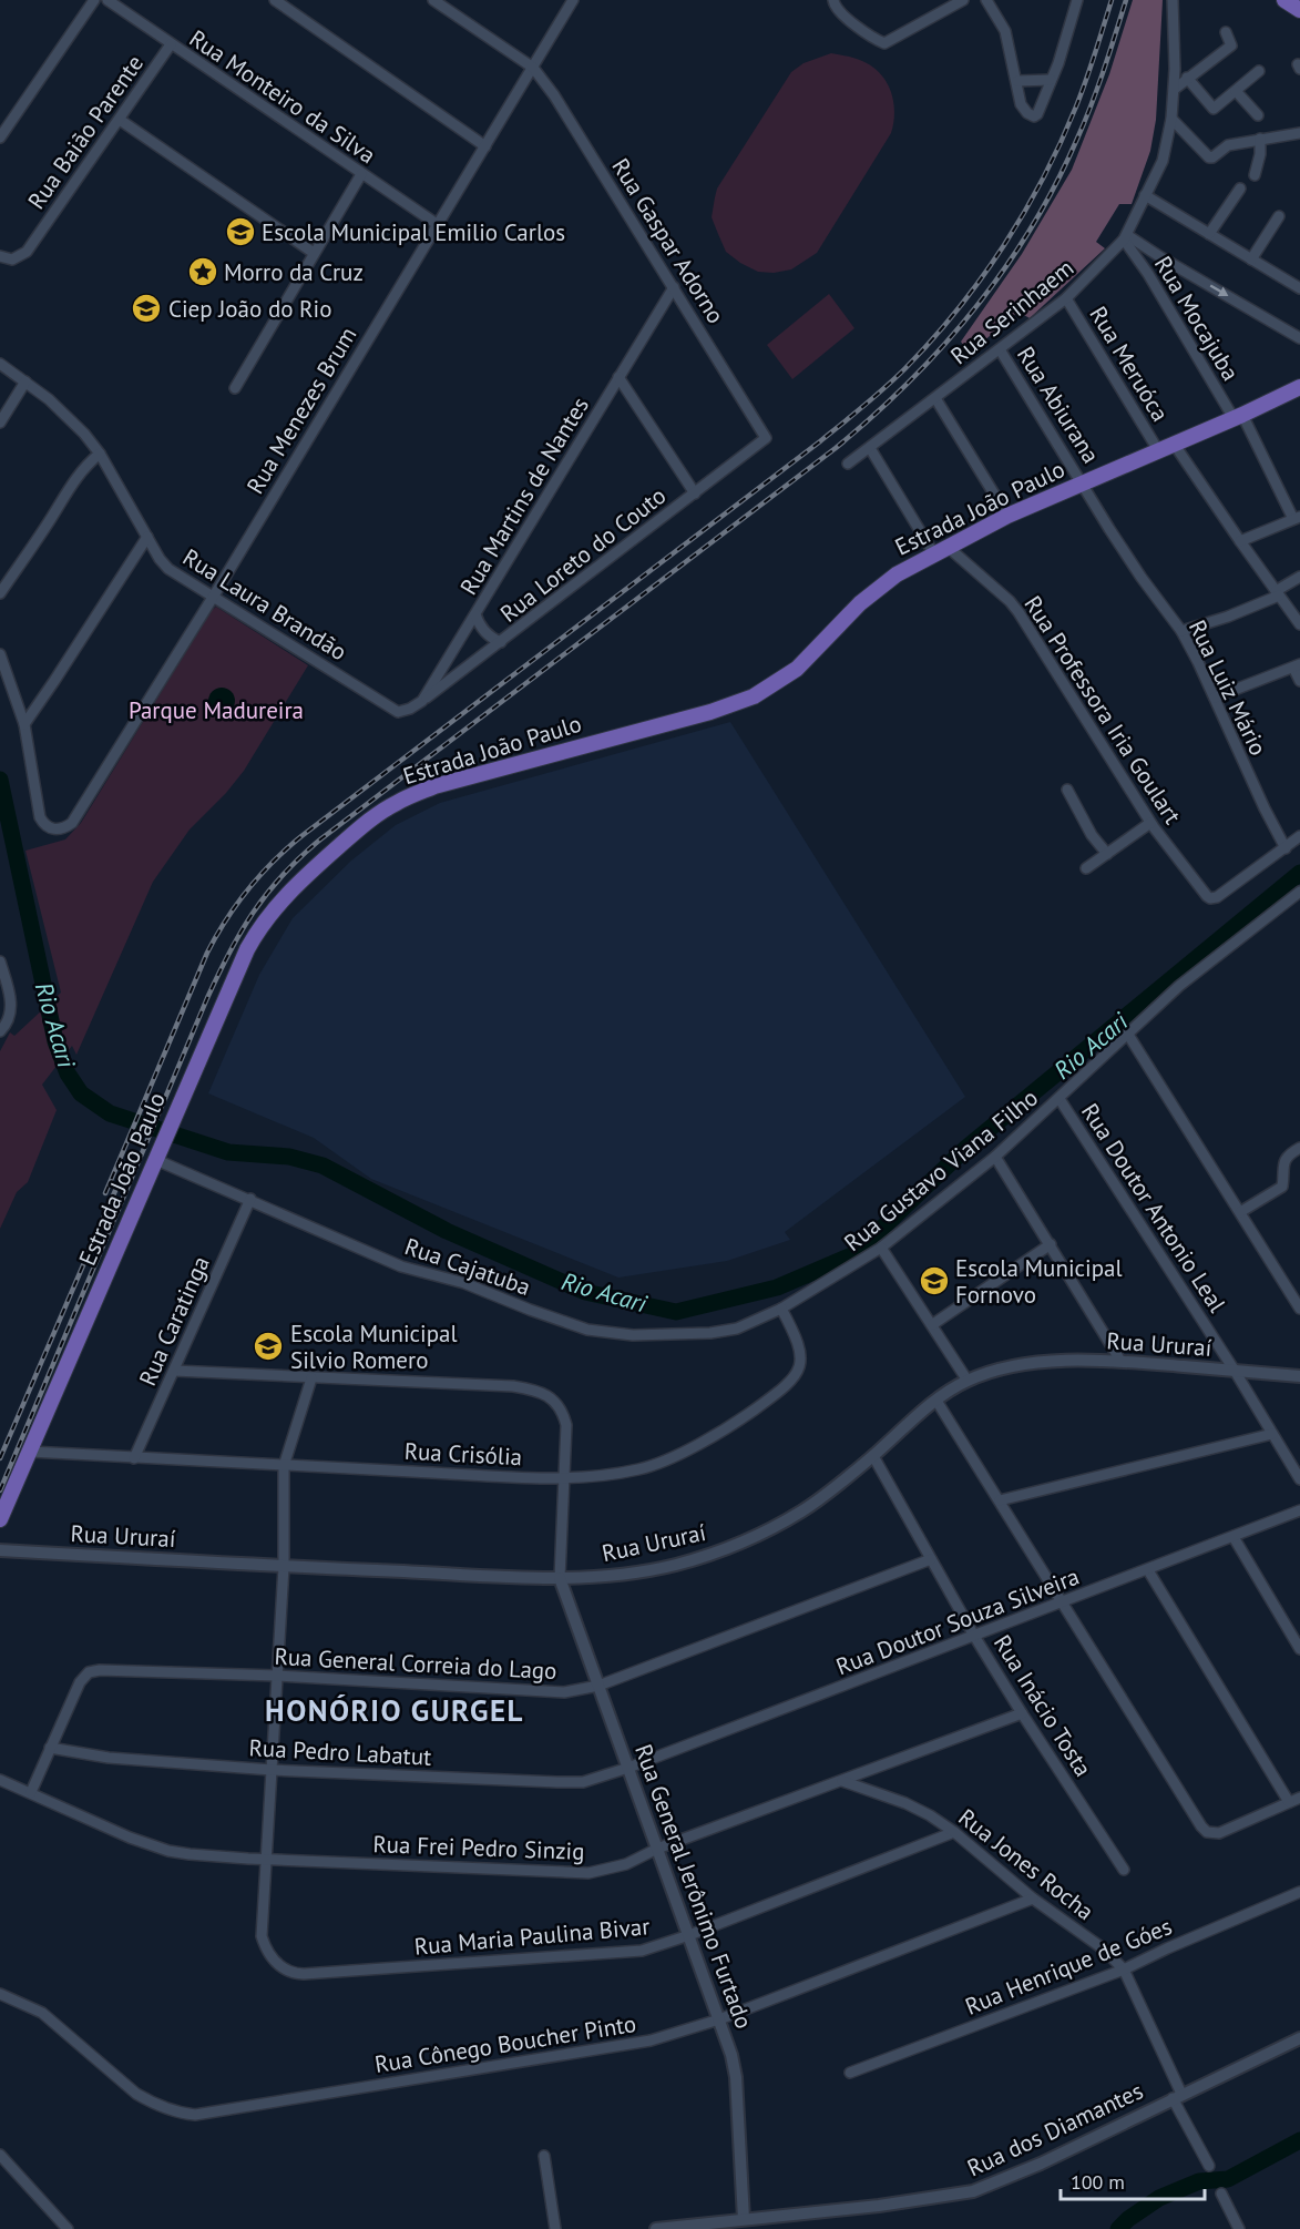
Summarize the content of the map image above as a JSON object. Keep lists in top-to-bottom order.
{
  "streets": {
    "main road": ["Estrada João Paulo"],
    "street": [
      "Rua Monteiro da Silva",
      "Rua Baião Parente",
      "Rua Gaspar Adorno",
      "Rua Serinhaem",
      "Rua Mocajuba",
      "Rua Meruóca",
      "Rua Abiurana",
      "Rua Menezes Brum",
      "Rua Martins de Nantes",
      "Rua Loreto do Couto",
      "Rua Laura Brandão",
      "Rua Luiz Mário",
      "Rua Professora Iria Goulart",
      "Rua Gustavo Viana Filho",
      "Rua Doutor Antonio Leal",
      "Rua Cajatuba",
      "Rua Caratinga",
      "Rua Ururaí",
      "Rua Crisólia",
      "Rua Doutor Souza Silveira",
      "Rua General Correia do Lago",
      "Rua Inácio Tosta",
      "Rua Pedro Labatut",
      "Rua Frei Pedro Sinzig",
      "Rua Jones Rocha",
      "Rua General Jerônimo Furtado",
      "Rua Maria Paulina Bivar",
      "Rua Henrique de Góes",
      "Rua Cônego Boucher Pinto",
      "Rua dos Diamantes"
    ]
  },
  "crossings": [
    ["Rua Monteiro da Silva", "Rua Baião Parente"],
    ["Rua Monteiro da Silva", "Rua Menezes Brum"],
    ["Rua Gaspar Adorno", "Rua Menezes Brum"],
    ["Rua Gaspar Adorno", "Rua Martins de Nantes"],
    ["Rua Gaspar Adorno", "Rua Loreto do Couto"],
    ["Rua Serinhaem", "Rua Mocajuba"],
    ["Rua Serinhaem", "Rua Meruóca"],
    ["Rua Serinhaem", "Rua Abiurana"],
    ["Rua Serinhaem", "Rua Professora Iria Goulart"],
    ["Rua Mocajuba", "Estrada João Paulo"],
    ["Rua Meruóca", "Estrada João Paulo"],
    ["Rua Abiurana", "Estrada João Paulo"],
    ["Rua Abiurana", "Rua Luiz Mário"],
    ["Rua Menezes Brum", "Rua Laura Brandão"],
    ["Rua Martins de Nantes", "Rua Loreto do Couto"],
    ["Rua Martins de Nantes", "Rua Laura Brandão"],
    ["Estrada João Paulo", "Rua Luiz Mário"],
    ["Estrada João Paulo", "Rua Professora Iria Goulart"],
    ["Estrada João Paulo", "Rua Cajatuba"],
    ["Estrada João Paulo", "Rua Crisólia"],
    ["Rua Loreto do Couto", "Rua Laura Brandão"],
    ["Rua Luiz Mário", "Rua Professora Iria Goulart"],
    ["Rua Gustavo Viana Filho", "Rua Doutor Antonio Leal"],
    ["Rua Gustavo Viana Filho", "Rua Cajatuba"],
    ["Rua Doutor Antonio Leal", "Rua Ururaí"],
    ["Rua Cajatuba", "Rua Caratinga"],
    ["Rua Cajatuba", "Rua Crisólia"],
    ["Rua Caratinga", "Rua Crisólia"],
    ["Rua Ururaí", "Rua Inácio Tosta"],
    ["Rua Ururaí", "Rua General Jerônimo Furtado"],
    ["Rua Doutor Souza Silveira", "Rua Inácio Tosta"],
    ["Rua Doutor Souza Silveira", "Rua Pedro Labatut"],
    ["Rua Doutor Souza Silveira", "Rua General Jerônimo Furtado"],
    ["Rua General Correia do Lago", "Rua Inácio Tosta"],
    ["Rua General Correia do Lago", "Rua Pedro Labatut"],
    ["Rua General Correia do Lago", "Rua Frei Pedro Sinzig"],
    ["Rua General Correia do Lago", "Rua General Jerônimo Furtado"],
    ["Rua Inácio Tosta", "Rua Frei Pedro Sinzig"],
    ["Rua Pedro Labatut", "Rua General Jerônimo Furtado"],
    ["Rua Frei Pedro Sinzig", "Rua Jones Rocha"],
    ["Rua Frei Pedro Sinzig", "Rua General Jerônimo Furtado"],
    ["Rua Frei Pedro Sinzig", "Rua Maria Paulina Bivar"],
    ["Rua Jones Rocha", "Rua Maria Paulina Bivar"],
    ["Rua Jones Rocha", "Rua Henrique de Góes"],
    ["Rua Jones Rocha", "Rua Cônego Boucher Pinto"],
    ["Rua Jones Rocha", "Rua dos Diamantes"],
    ["Rua General Jerônimo Furtado", "Rua Maria Paulina Bivar"],
    ["Rua General Jerônimo Furtado", "Rua Cônego Boucher Pinto"],
    ["Rua General Jerônimo Furtado", "Rua dos Diamantes"]
  ],
  "districts": ["HONÓRIO GURGEL"],
  "water": ["Rio Acari"],
  "parks": ["Parque Madureira"],
  "places": {
    "school or university": [
      "Escola Municipal Emilio Carlos",
      "Ciep João do Rio",
      "Escola Municipal Fornovo",
      "Escola Municipal Silvio Romero"
    ],
    "place": ["Morro da Cruz"]
  },
  "scale_bar": "100 m"
}
